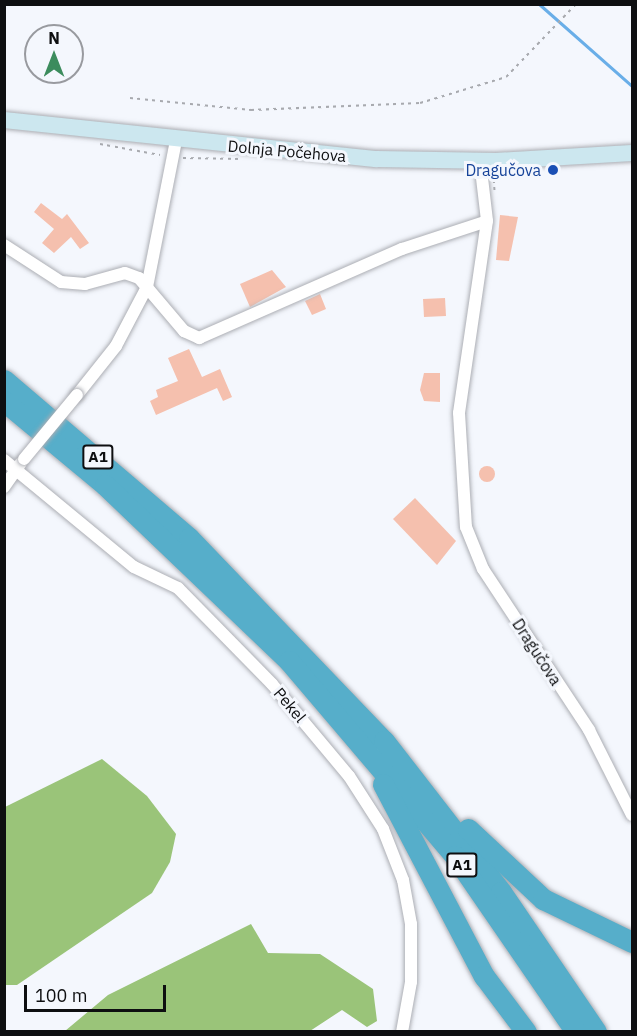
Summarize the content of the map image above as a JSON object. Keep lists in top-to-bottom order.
{
  "streets": {
    "highway": ["A1"],
    "main road": ["Dolnja Počehova"],
    "street": ["Dragučova", "Pekel"]
  },
  "crossings": [
    ["Dolnja Počehova", "Dragučova"]
  ],
  "places": ["Dragučova"],
  "scale_bar": "100 m",
  "north": "top"
}
